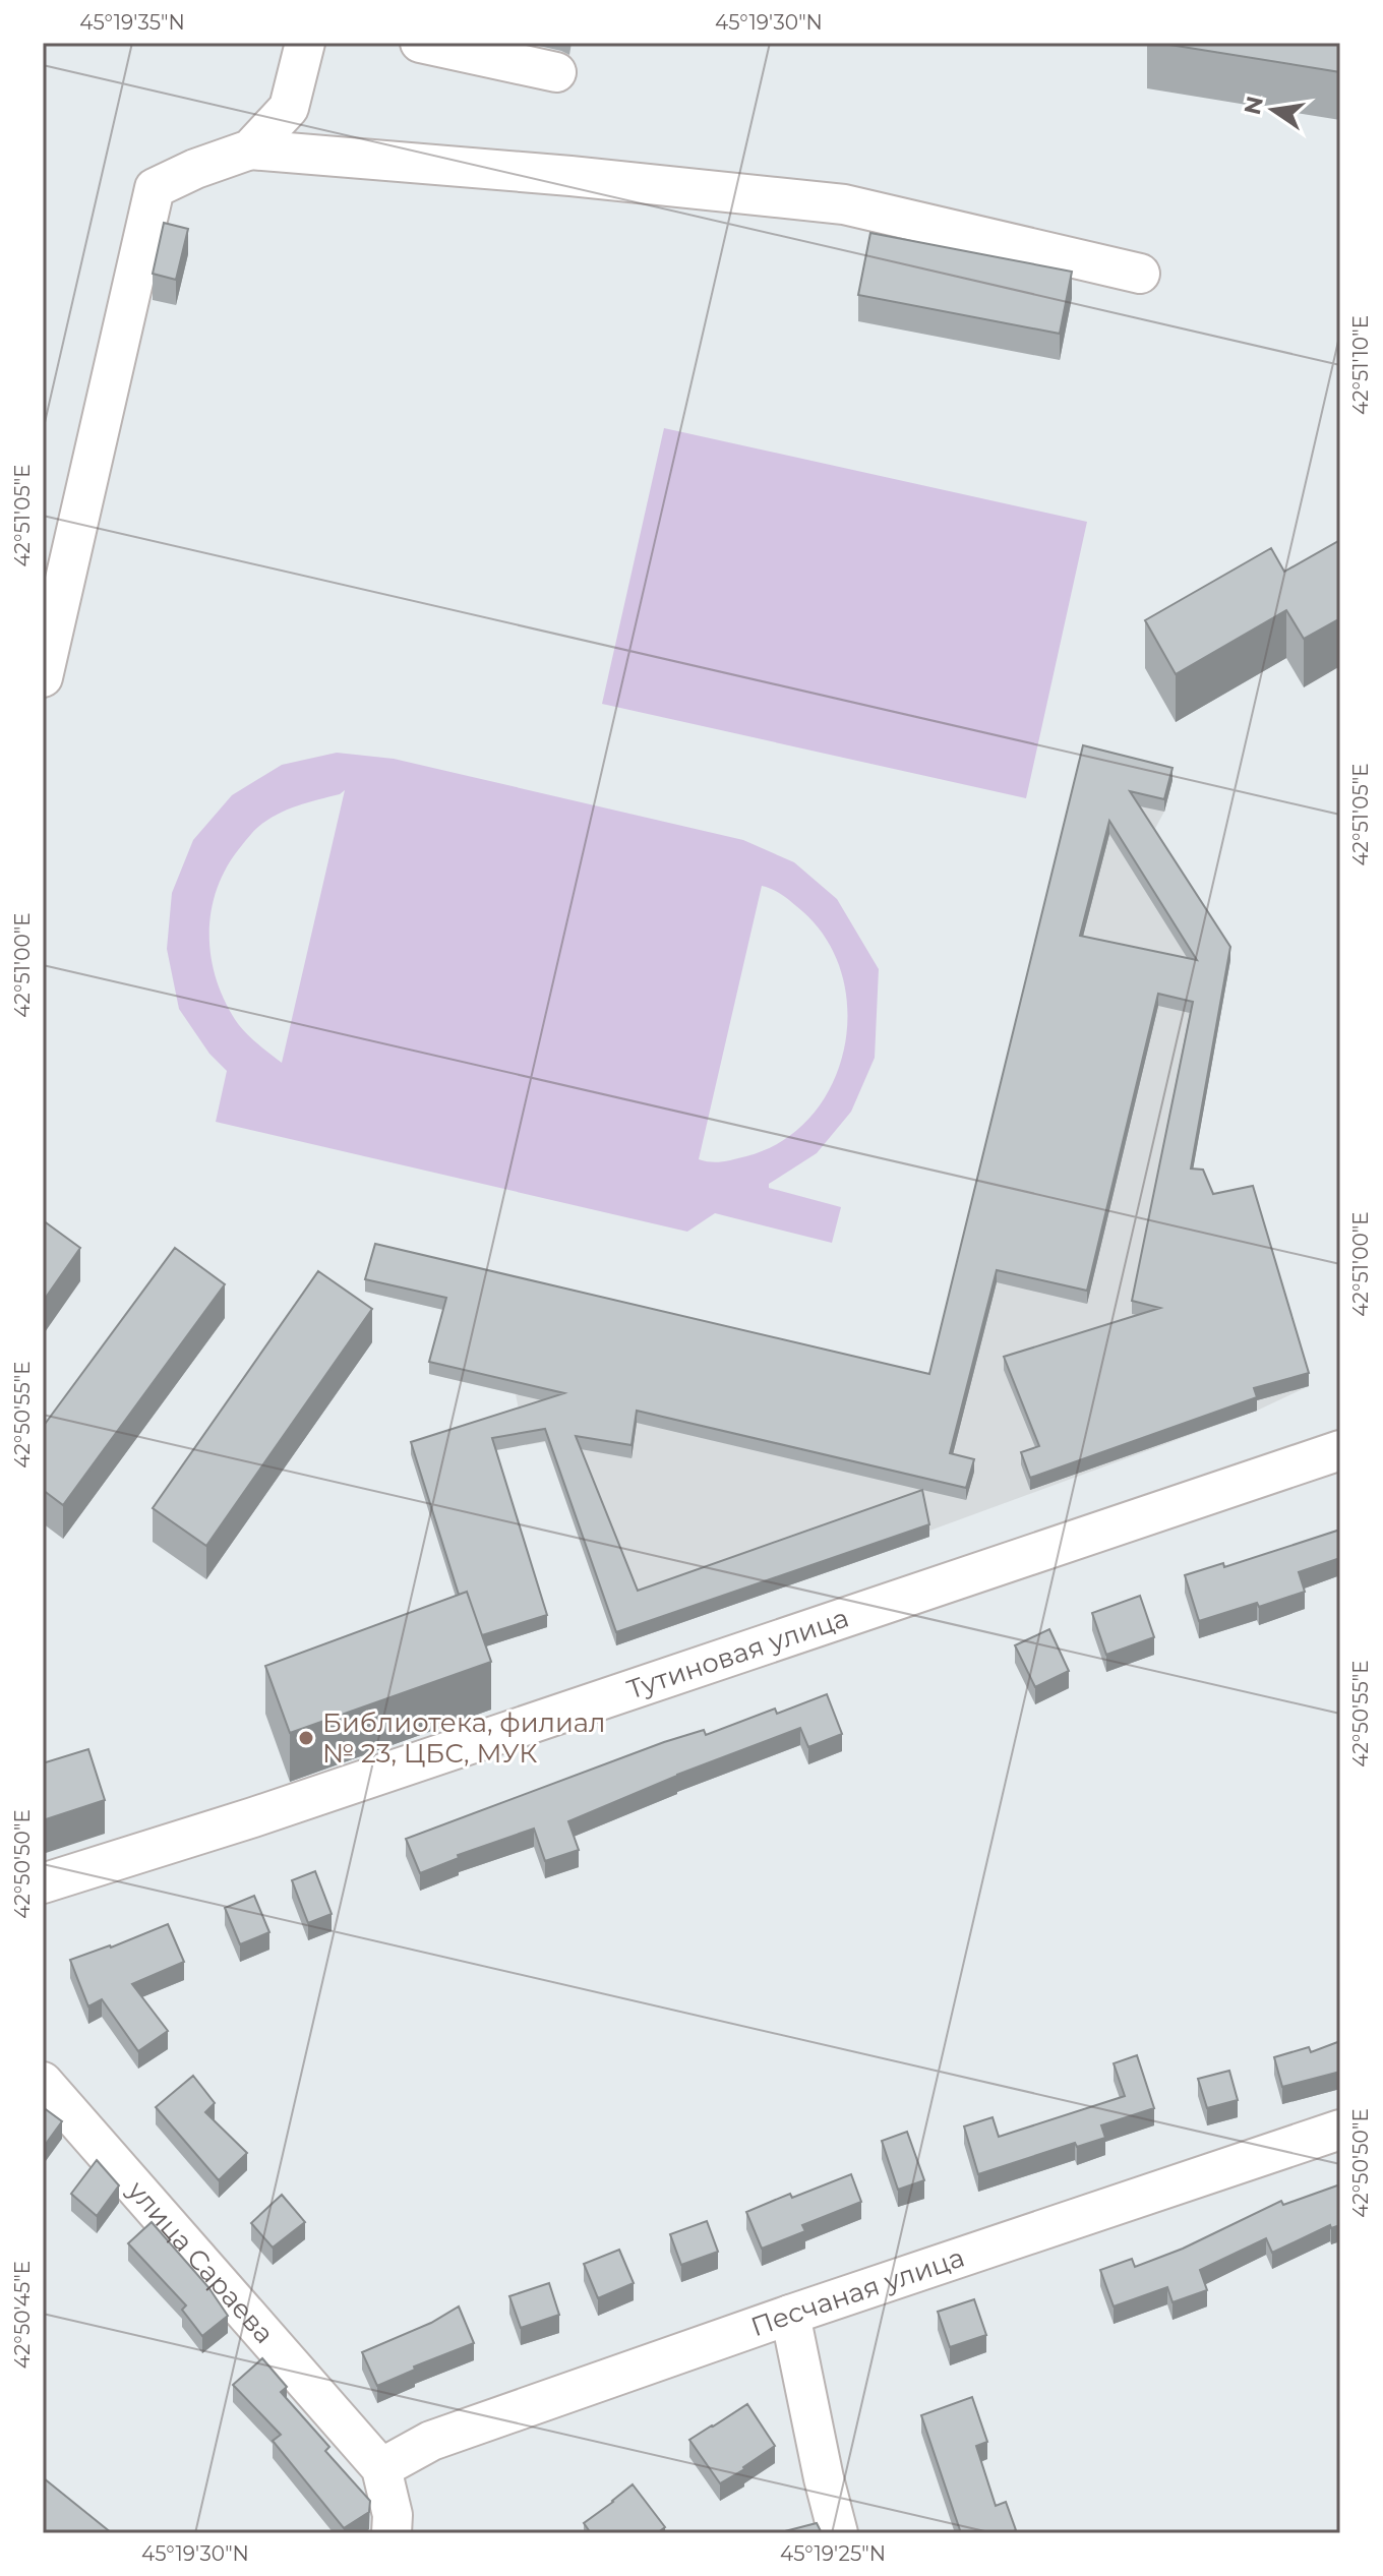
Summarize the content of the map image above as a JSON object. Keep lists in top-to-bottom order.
{
  "streets": {
    "street": ["Тутиновая улица", "улица Сараева", "Песчаная улица"]
  },
  "crossings": [
    ["улица Сараева", "Песчаная улица"]
  ],
  "places": ["Библиотека, филиал № 23, ЦБС, МУК"],
  "north": "left",
  "coordinates": [
    "45°19'35\"N",
    "45°19'30\"N",
    "42°51'10\"E",
    "42°51'05\"E",
    "42°51'00\"E",
    "42°50'55\"E",
    "42°50'50\"E",
    "42°50'45\"E",
    "45°19'25\"N"
  ]
}
